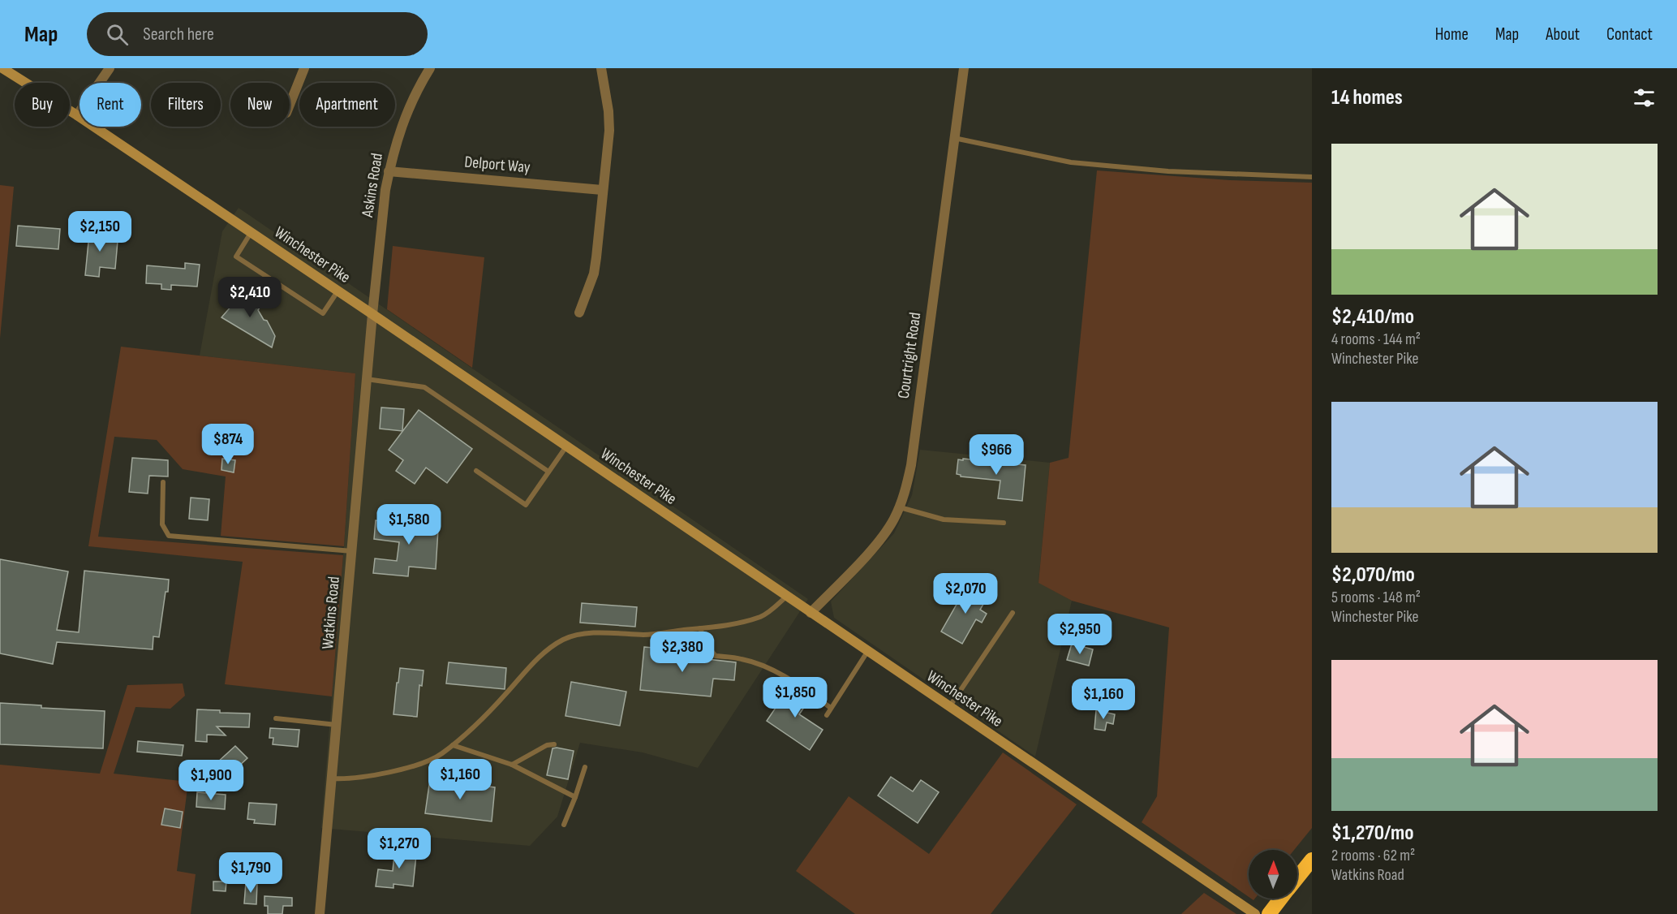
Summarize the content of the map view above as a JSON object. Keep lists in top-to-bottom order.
{
  "streets": {
    "main road": ["Winchester Pike"],
    "street": [
      "Delport Way",
      "Askins Road",
      "Courtright Road",
      "Watkins Road"
    ]
  },
  "crossings": [
    ["Delport Way", "Askins Road"],
    ["Askins Road", "Winchester Pike"],
    ["Askins Road", "Watkins Road"],
    ["Winchester Pike", "Courtright Road"],
    ["Winchester Pike", "Watkins Road"]
  ],
  "north": "top",
  "page": {
    "header": "Map",
    "search": "Search here",
    "nav": [
      "Home",
      "Map",
      "About",
      "Contact"
    ],
    "heading": "14 homes",
    "chip": [
      "Buy",
      "Rent",
      "Filters",
      "New",
      "Apartment"
    ],
    "list": [
      {
        "name": "$2,410/mo",
        "note": "4 rooms · 144 m² · Winchester Pike"
      },
      {
        "name": "$2,070/mo",
        "note": "5 rooms · 148 m² · Winchester Pike"
      },
      {
        "name": "$1,270/mo",
        "note": "2 rooms · 62 m² · Watkins Road"
      }
    ],
    "price": [
      "$2,150",
      "$2,410",
      "$874",
      "$966",
      "$1,580",
      "$2,070",
      "$2,950",
      "$2,380",
      "$1,850",
      "$1,160",
      "$1,160",
      "$1,900",
      "$1,270",
      "$1,790"
    ]
  }
}
